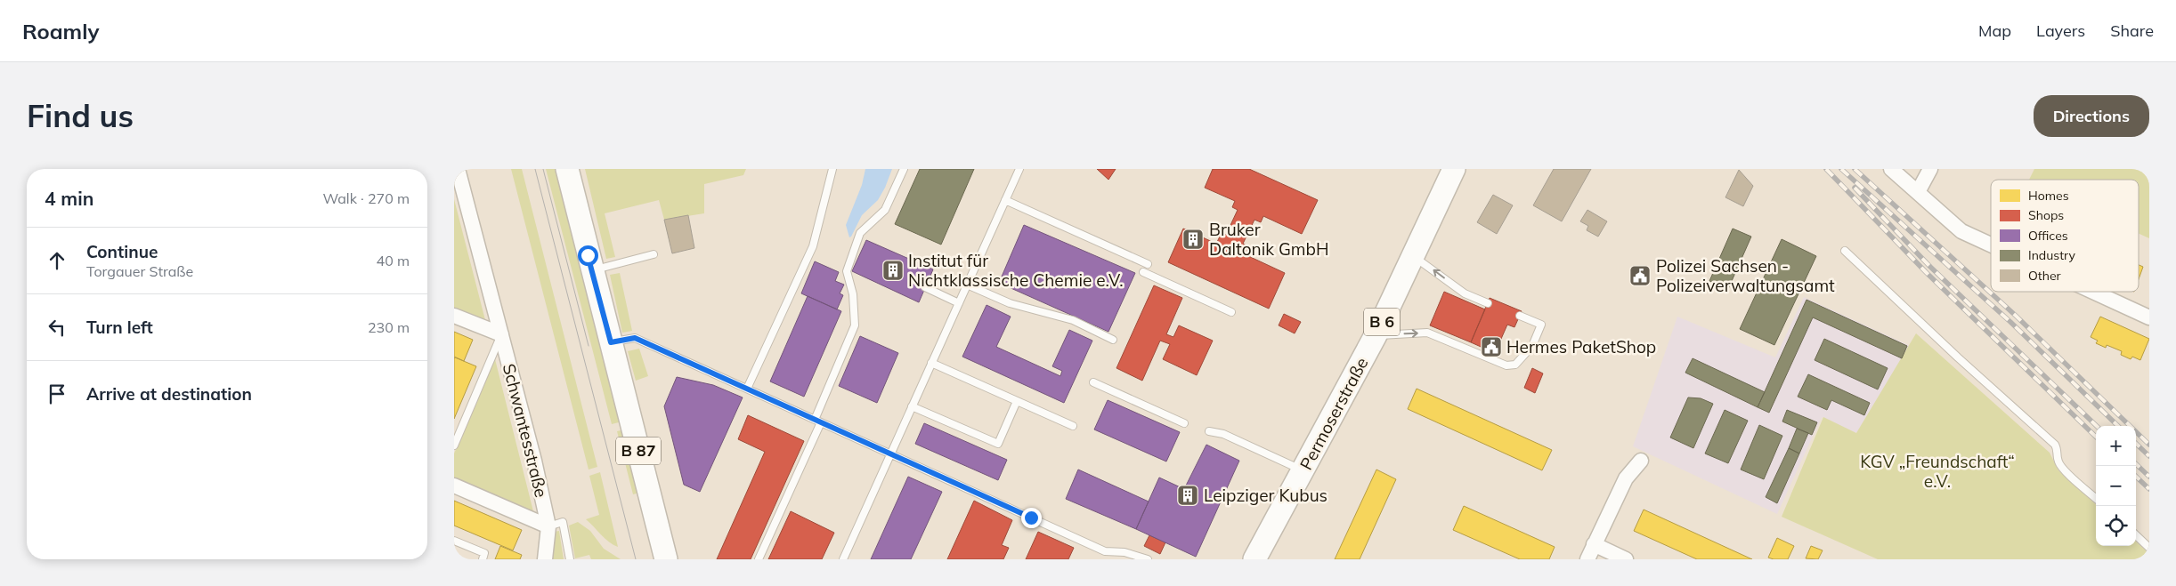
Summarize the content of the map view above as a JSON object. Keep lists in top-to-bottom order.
{
  "streets": {
    "main road": ["B 6", "Permoserstraße", "B 87"],
    "street": ["Schwantesstraße"]
  },
  "parks": ["KGV „Freundschaft“ e.V."],
  "places": {
    "building": ["Bruker Daltonik GmbH", "Institut für Nichtklassische Chemie e.V.", "Leipziger Kubus"],
    "public building": ["Polizei Sachsen - Polizeiverwaltungsamt", "Hermes PaketShop"]
  },
  "legend": [
    "Homes",
    "Shops",
    "Offices",
    "Industry",
    "Other"
  ],
  "page": {
    "header": "Roamly",
    "nav": ["Map", "Layers", "Share"],
    "buttons": "Directions",
    "title": "Find us",
    "heading": ["4 min", "Walk · 270 m"],
    "list": [
      ["Continue", "Torgauer Straße", "40 m"],
      ["Turn left", "230 m"],
      "Arrive at destination"
    ],
    "map_buttons": ["+", "−"]
  }
}
